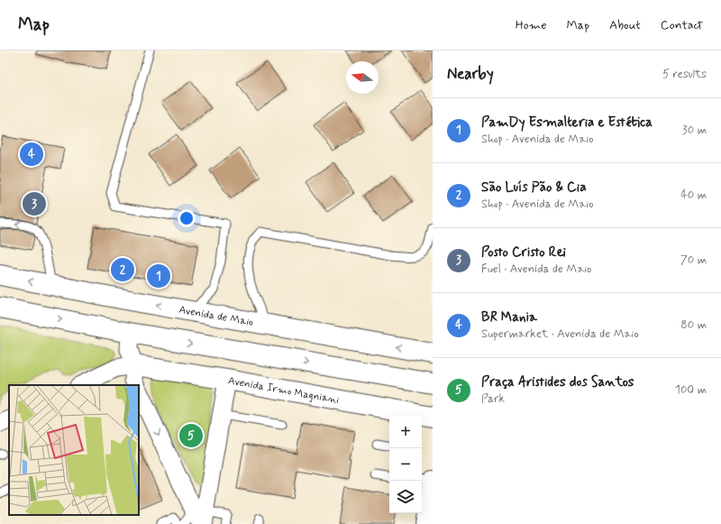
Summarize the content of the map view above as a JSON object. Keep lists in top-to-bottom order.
{
  "streets": {
    "main road": ["Avenida de Maio", "Avenida Irmo Magniani"]
  },
  "north": "left",
  "page": {
    "header": "Map",
    "nav": [
      "Home",
      "Map",
      "About",
      "Contact"
    ],
    "heading": ["Nearby", "5 results"],
    "list": [
      {
        "mark": "1",
        "name": "PamDy Esmalteria e Estética",
        "note": "Shop · Avenida de Maio",
        "value": "30 m"
      },
      {
        "mark": "2",
        "name": "São Luís Pão & Cia",
        "note": "Shop · Avenida de Maio",
        "value": "40 m"
      },
      {
        "mark": "3",
        "name": "Posto Cristo Rei",
        "note": "Fuel · Avenida de Maio",
        "value": "70 m"
      },
      {
        "mark": "4",
        "name": "BR Mania",
        "note": "Supermarket · Avenida de Maio",
        "value": "80 m"
      },
      {
        "mark": "5",
        "name": "Praça Aristides dos Santos",
        "note": "Park",
        "value": "100 m"
      }
    ],
    "pins": [
      "4",
      "3",
      "2",
      "1",
      "5"
    ],
    "map_buttons": ["+", "−"]
  }
}
